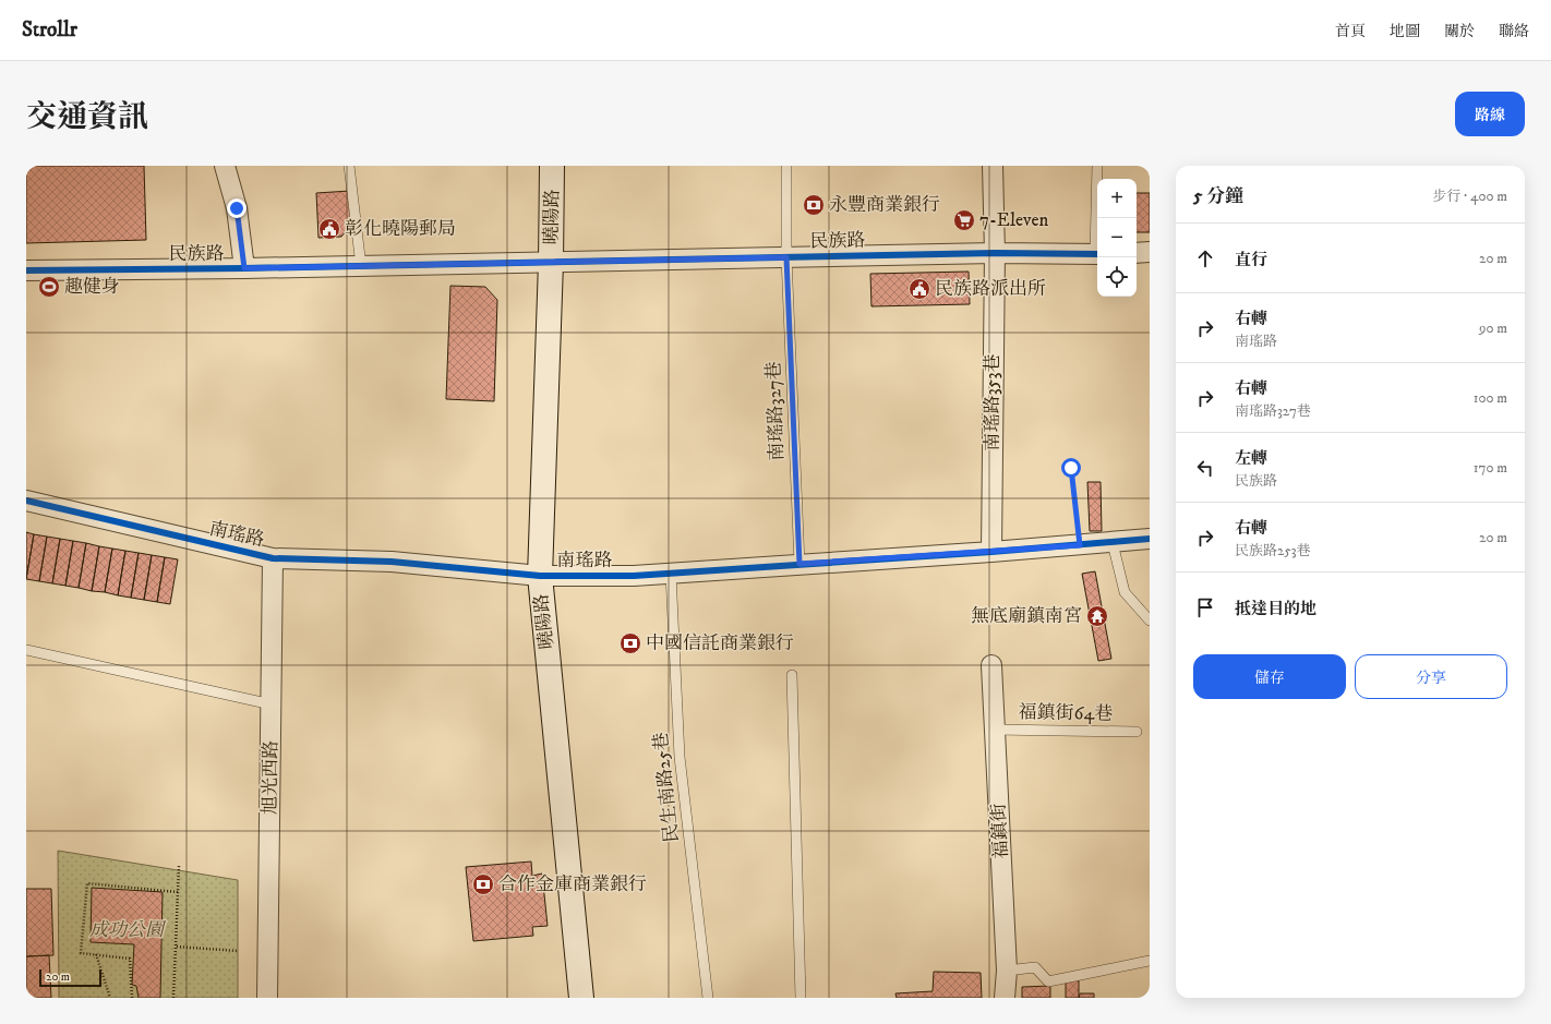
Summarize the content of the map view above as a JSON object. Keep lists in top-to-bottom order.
{
  "streets": {
    "street": [
      "曉陽路",
      "民族路",
      "南瑤路353巷",
      "南瑤路",
      "旭光西路",
      "福鎮街"
    ],
    "lane": ["南瑤路327巷", "福鎮街64巷", "民生南路25巷"]
  },
  "crossings": [
    ["曉陽路", "民族路"],
    ["曉陽路", "南瑤路"],
    ["民族路", "南瑤路353巷"],
    ["民族路", "南瑤路327巷"],
    ["南瑤路353巷", "南瑤路"],
    ["南瑤路327巷", "南瑤路"],
    ["南瑤路", "旭光西路"],
    ["南瑤路", "民生南路25巷"],
    ["福鎮街64巷", "福鎮街"]
  ],
  "parks": ["成功公園"],
  "places": {
    "bank": ["永豐商業銀行", "中國信託商業銀行", "合作金庫商業銀行"],
    "supermarket": ["7-Eleven"],
    "public building": ["彰化曉陽郵局", "民族路派出所"],
    "sports": ["趣健身"],
    "temple": ["無底廟鎮南宮"]
  },
  "scale_bar": "20 m",
  "page": {
    "header": "Strollr",
    "nav": [
      "首頁",
      "地圖",
      "關於",
      "聯絡"
    ],
    "title": "交通資訊",
    "buttons": [
      "路線",
      ["儲存", "分享"]
    ],
    "heading": ["5 分鐘", "步行 · 400 m"],
    "map_buttons": ["+", "−"],
    "list": [
      ["直行", "20 m"],
      ["右轉", "南瑤路", "90 m"],
      ["右轉", "南瑤路327巷", "100 m"],
      ["左轉", "民族路", "170 m"],
      ["右轉", "民族路253巷", "20 m"],
      "抵達目的地"
    ],
    "scale": "20 m"
  }
}
